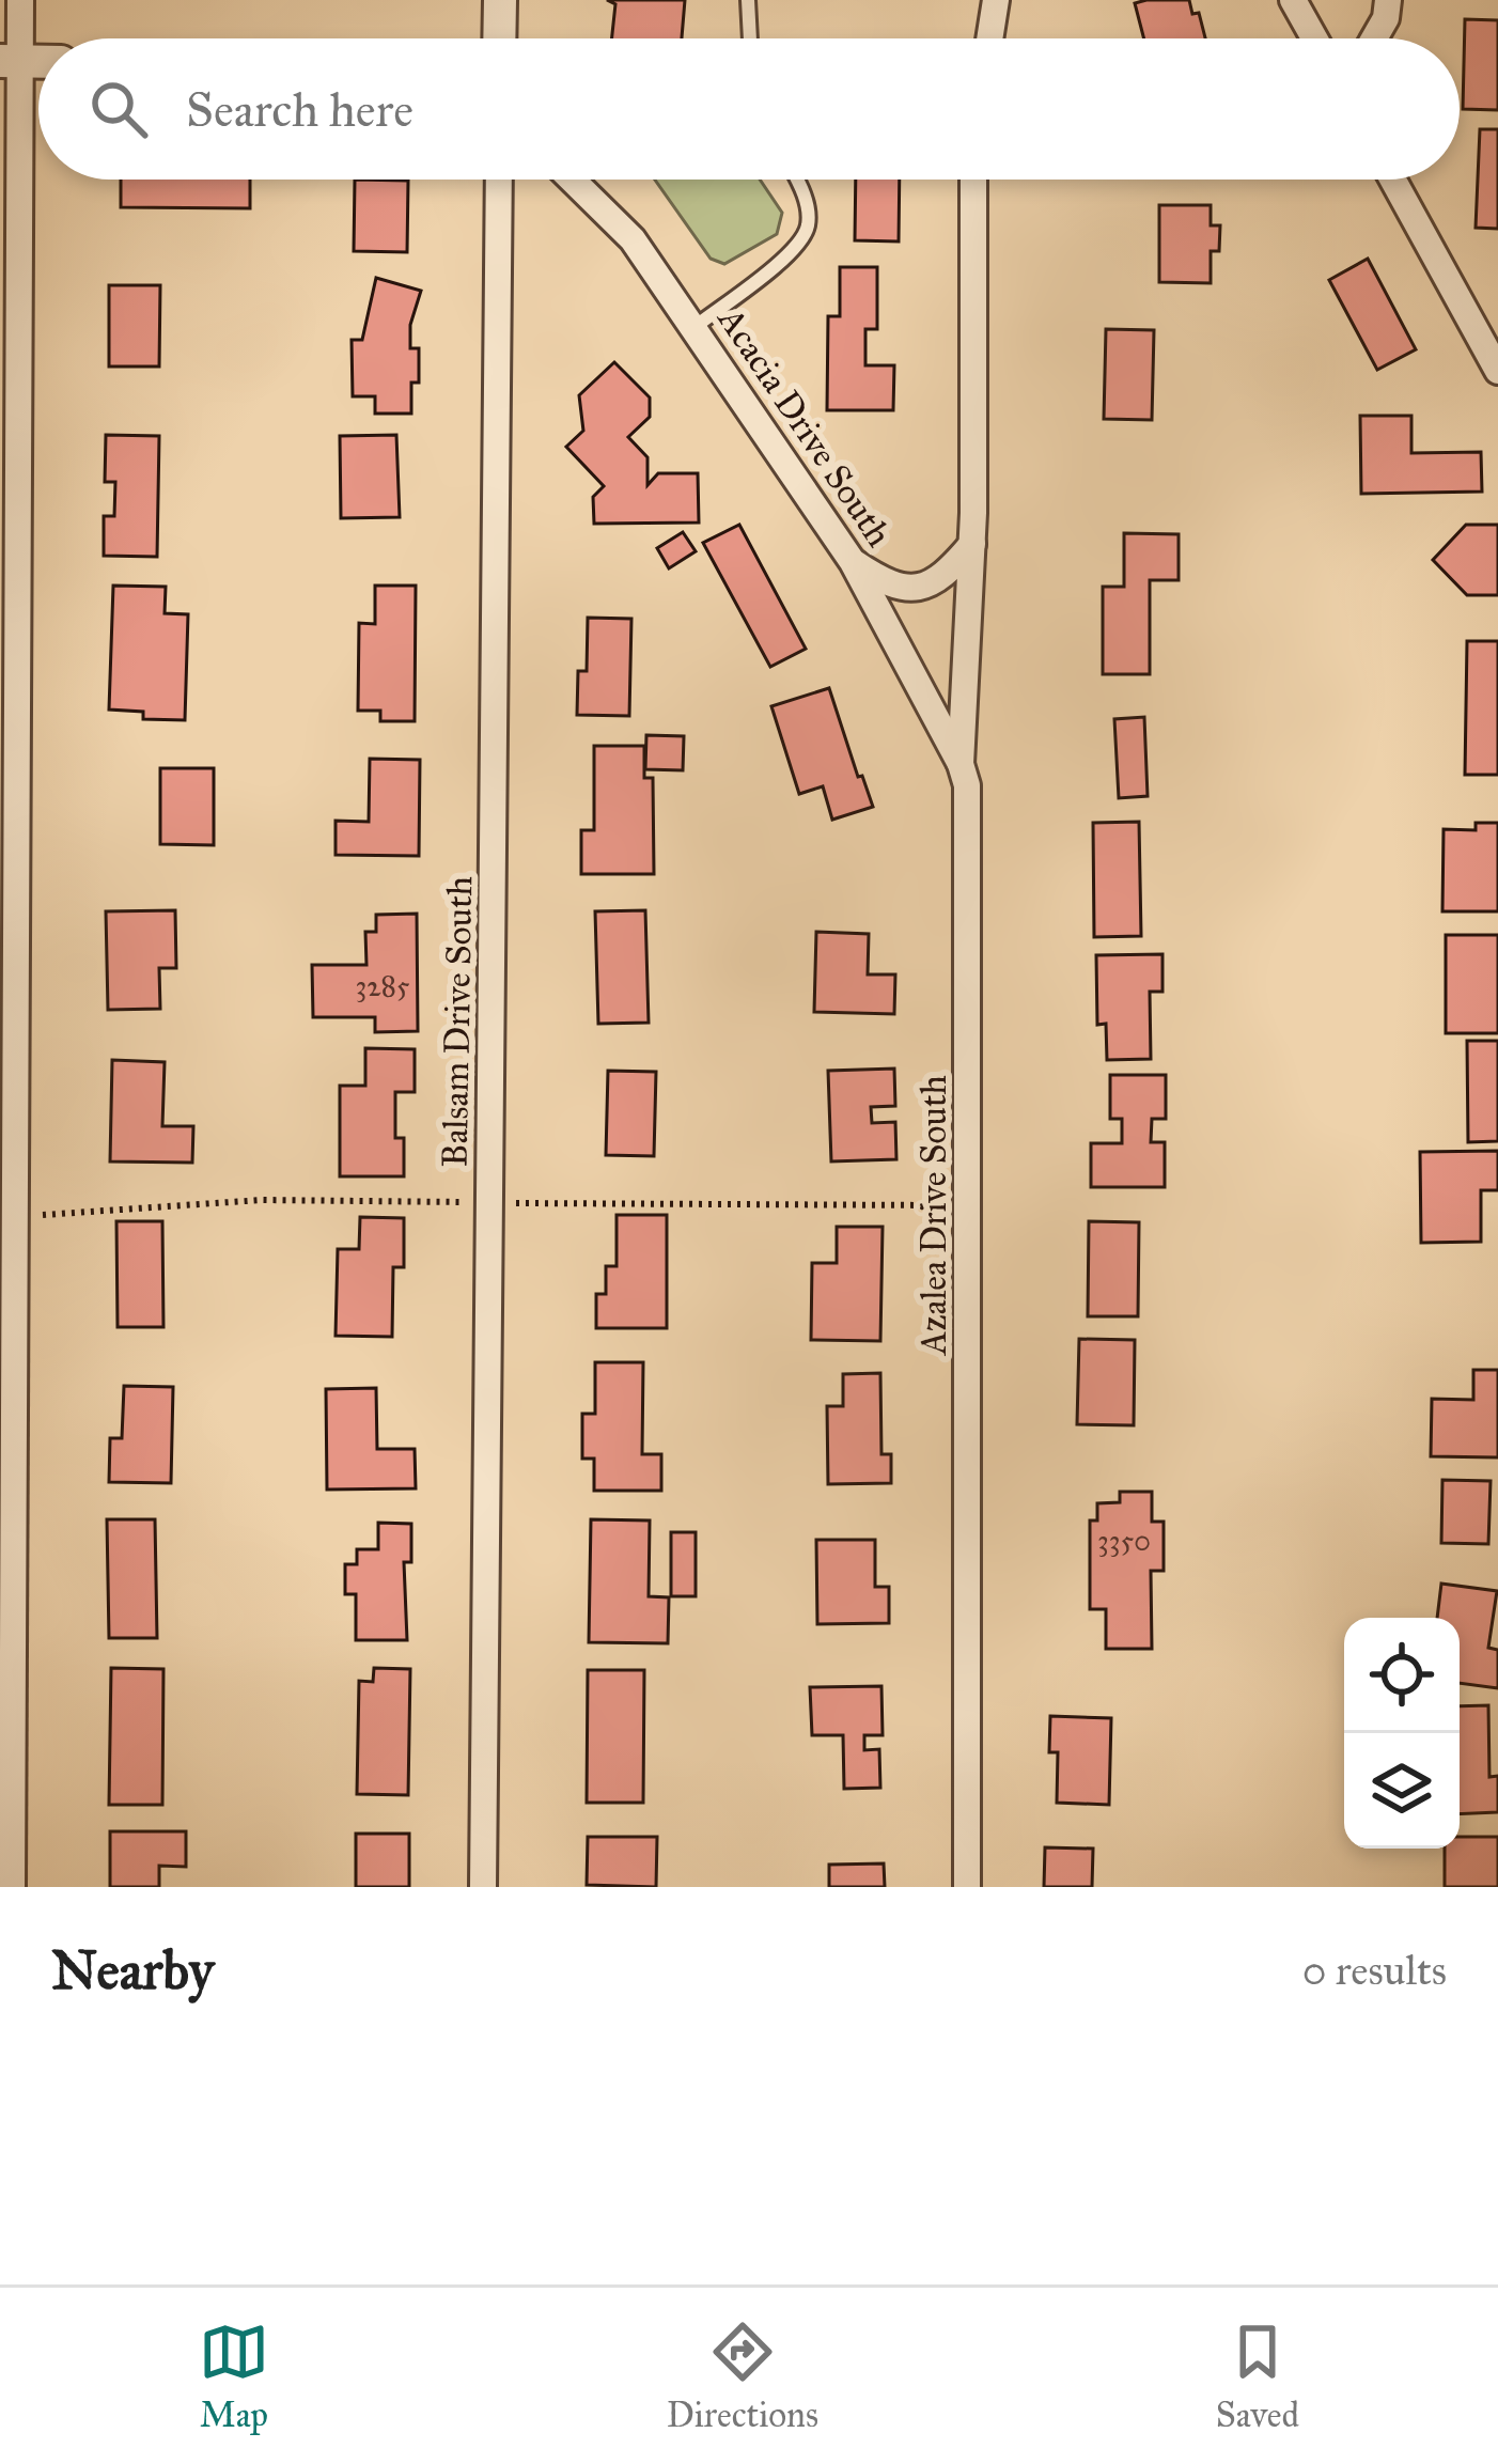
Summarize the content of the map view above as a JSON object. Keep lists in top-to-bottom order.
{
  "streets": {
    "street": ["Acacia Drive South", "Balsam Drive South", "Azalea Drive South"]
  },
  "crossings": [
    ["Acacia Drive South", "Azalea Drive South"]
  ],
  "house_numbers": ["3285", "3350"],
  "page": {
    "search": "Search here",
    "heading": ["Nearby", "0 results"],
    "nav": ["Map", "Directions", "Saved"]
  }
}
